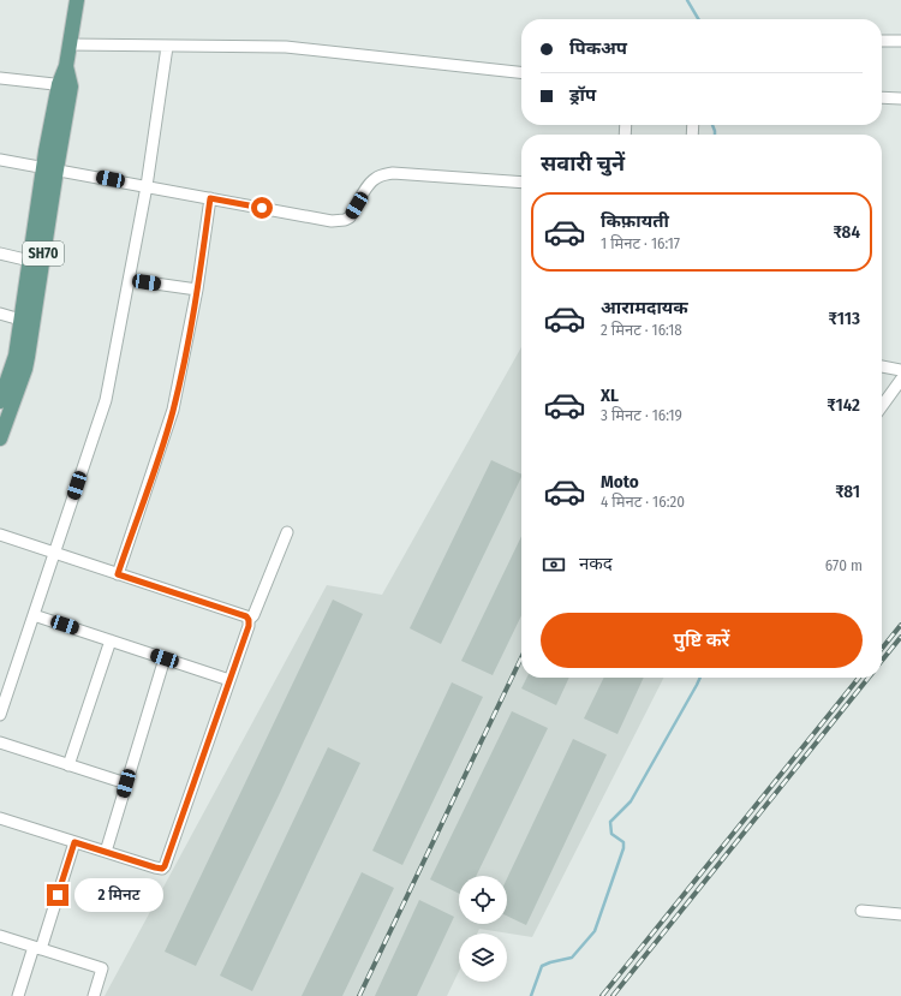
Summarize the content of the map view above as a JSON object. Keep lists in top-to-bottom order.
{
  "streets": {
    "main road": ["SH70"]
  },
  "page": {
    "banner": ["पिकअप", "ड्रॉप"],
    "heading": "सवारी चुनें",
    "list": [
      {
        "name": "किफ़ायती",
        "note": "1 मिनट · 16:17",
        "value": "₹84"
      },
      {
        "name": "आरामदायक",
        "note": "2 मिनट · 16:18",
        "value": "₹113"
      },
      {
        "name": "XL",
        "note": "3 मिनट · 16:19",
        "value": "₹142"
      },
      {
        "name": "Moto",
        "note": "4 मिनट · 16:20",
        "value": "₹81"
      }
    ],
    "pay": ["नकद", "670 m"],
    "buttons": "पुष्टि करें",
    "bubble": "2 मिनट"
  }
}
